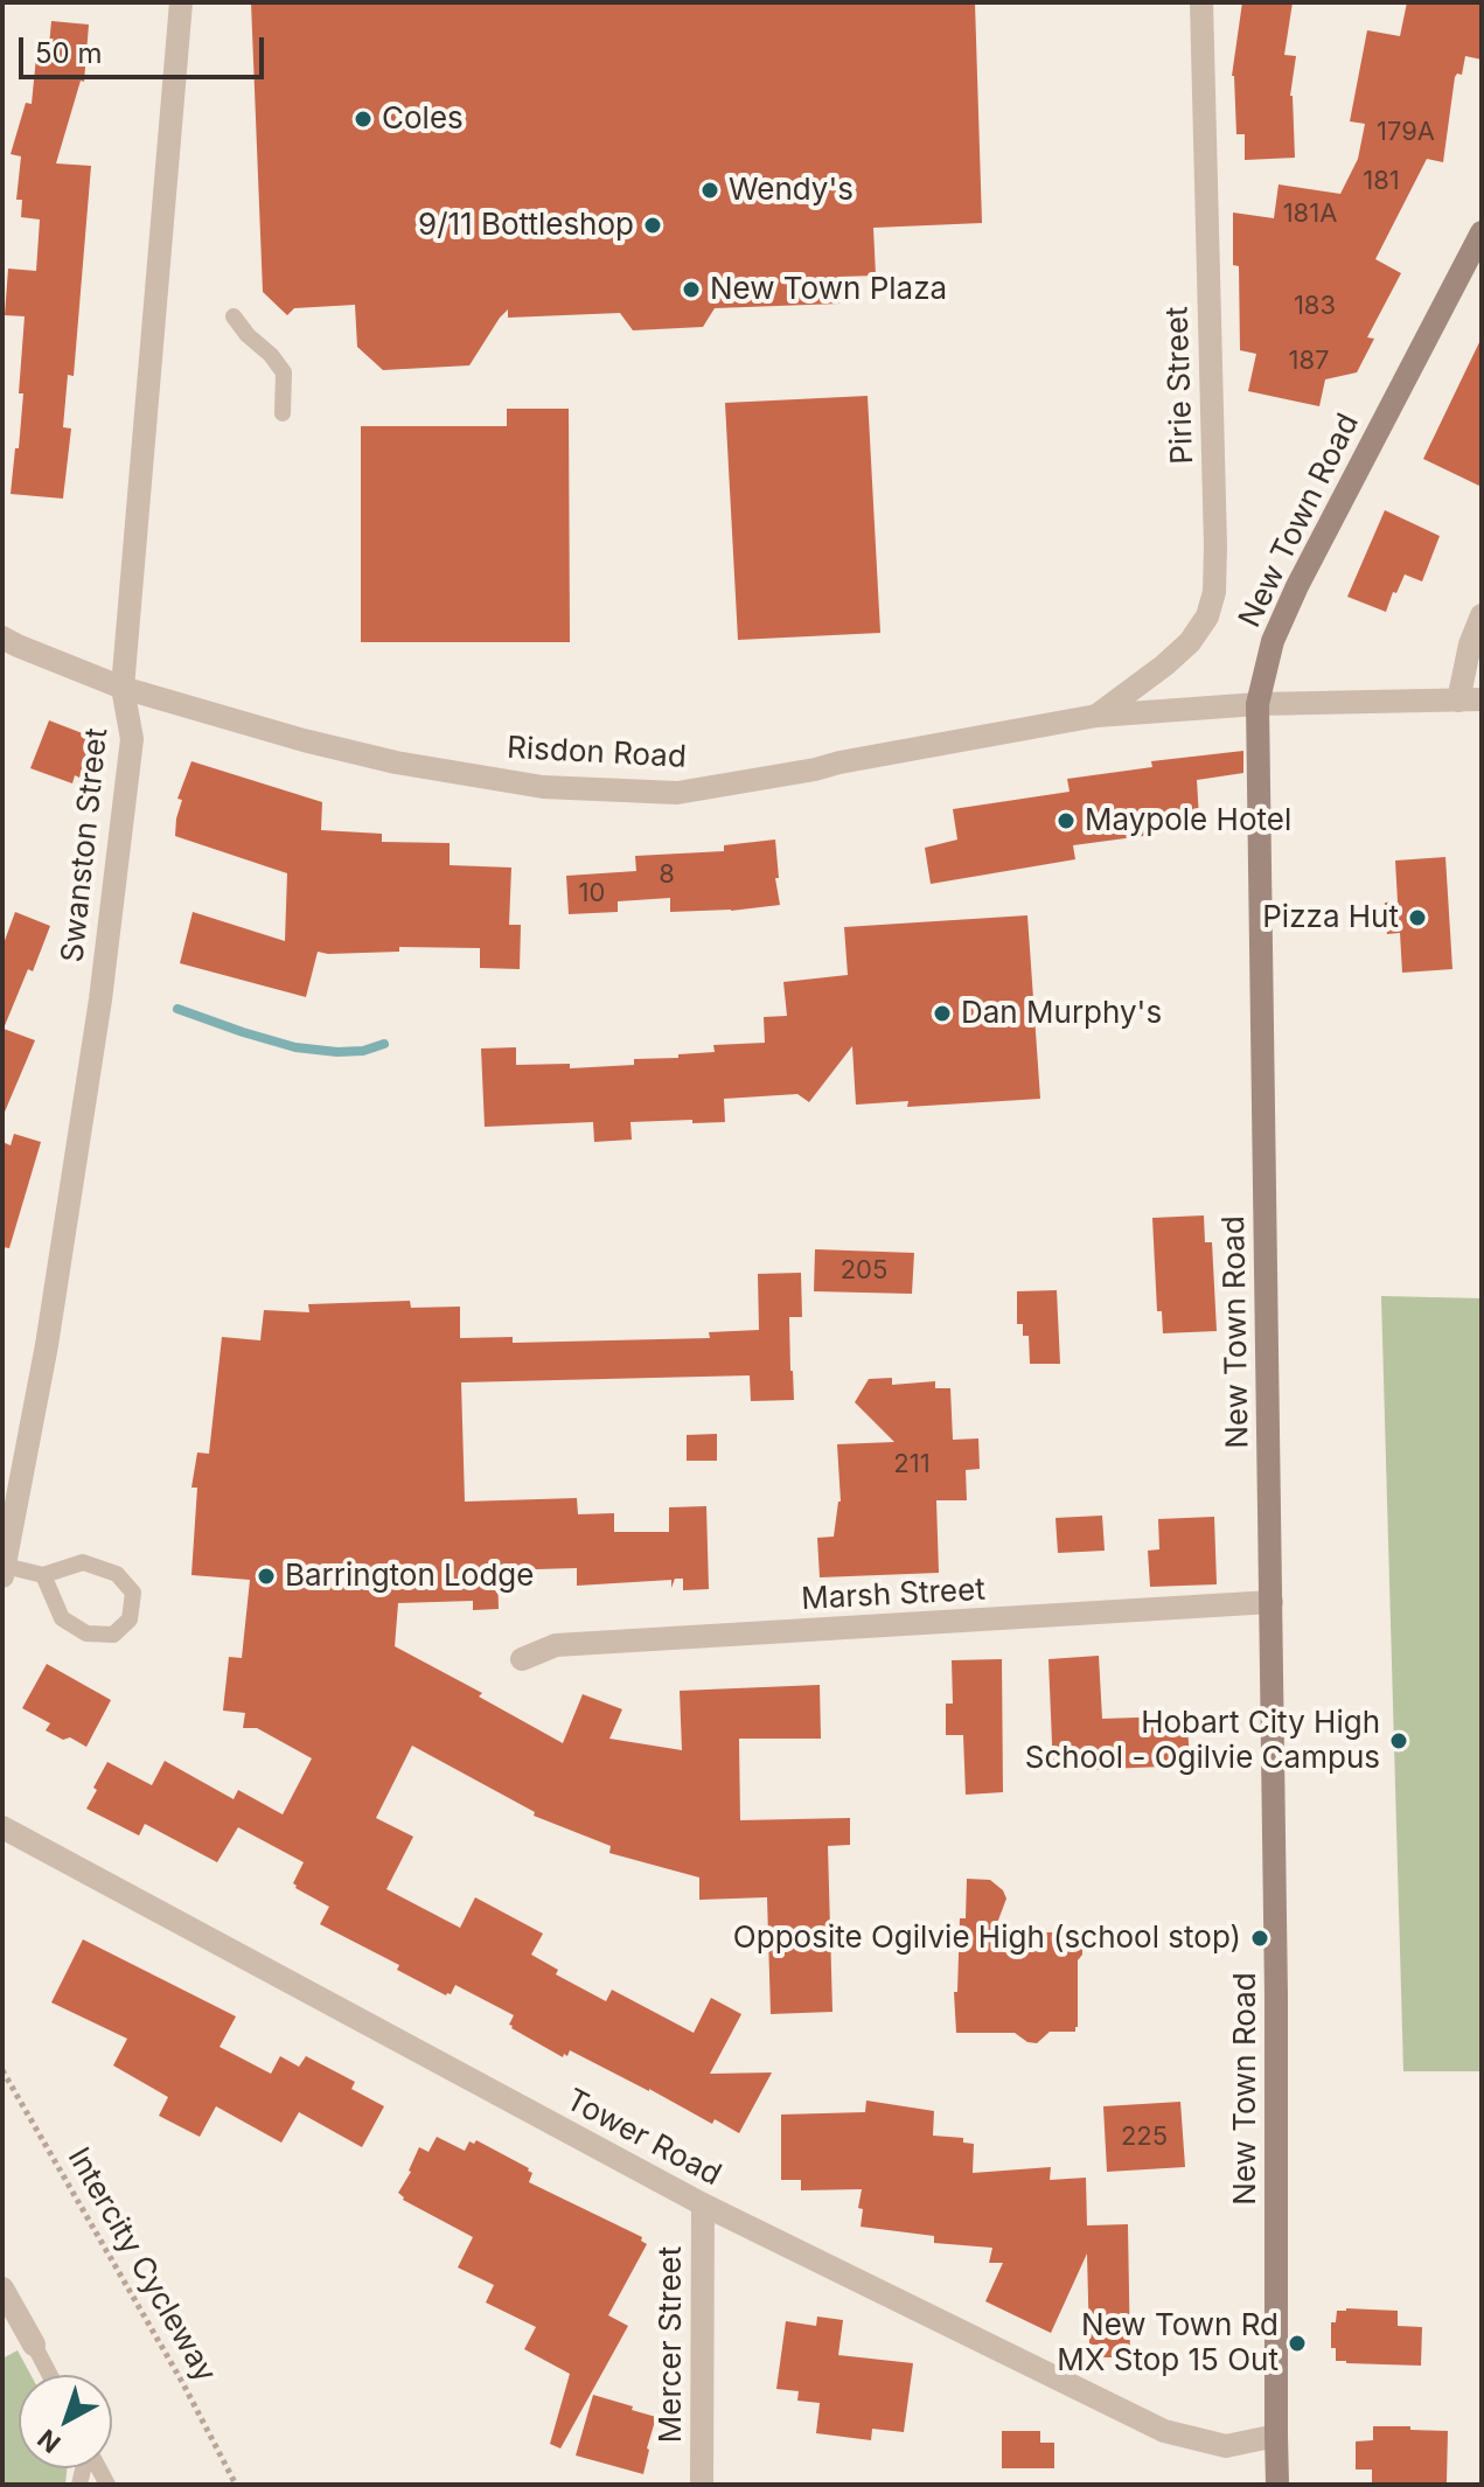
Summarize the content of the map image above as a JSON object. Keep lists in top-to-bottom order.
{
  "streets": {
    "main road": ["New Town Road"],
    "street": [
      "Pirie Street",
      "Risdon Road",
      "Swanston Street",
      "Marsh Street",
      "Tower Road",
      "Mercer Street"
    ],
    "path": ["Intercity Cycleway"]
  },
  "crossings": [
    ["Pirie Street", "Risdon Road"],
    ["New Town Road", "Risdon Road"],
    ["New Town Road", "Marsh Street"],
    ["New Town Road", "Tower Road"],
    ["Risdon Road", "Swanston Street"],
    ["Tower Road", "Mercer Street"]
  ],
  "places": [
    "Coles",
    "Wendy's",
    "9/11 Bottleshop",
    "New Town Plaza",
    "Maypole Hotel",
    "Pizza Hut",
    "Dan Murphy's",
    "Barrington Lodge",
    "Hobart City High School - Ogilvie Campus",
    "Opposite Ogilvie High (school stop)",
    "New Town Rd MX Stop 15 Out"
  ],
  "house_numbers": [
    "179A",
    "181",
    "181A",
    "183",
    "187",
    "8",
    "10",
    "205",
    "211",
    "225"
  ],
  "scale_bar": "50 m",
  "north": "bottom left"
}
